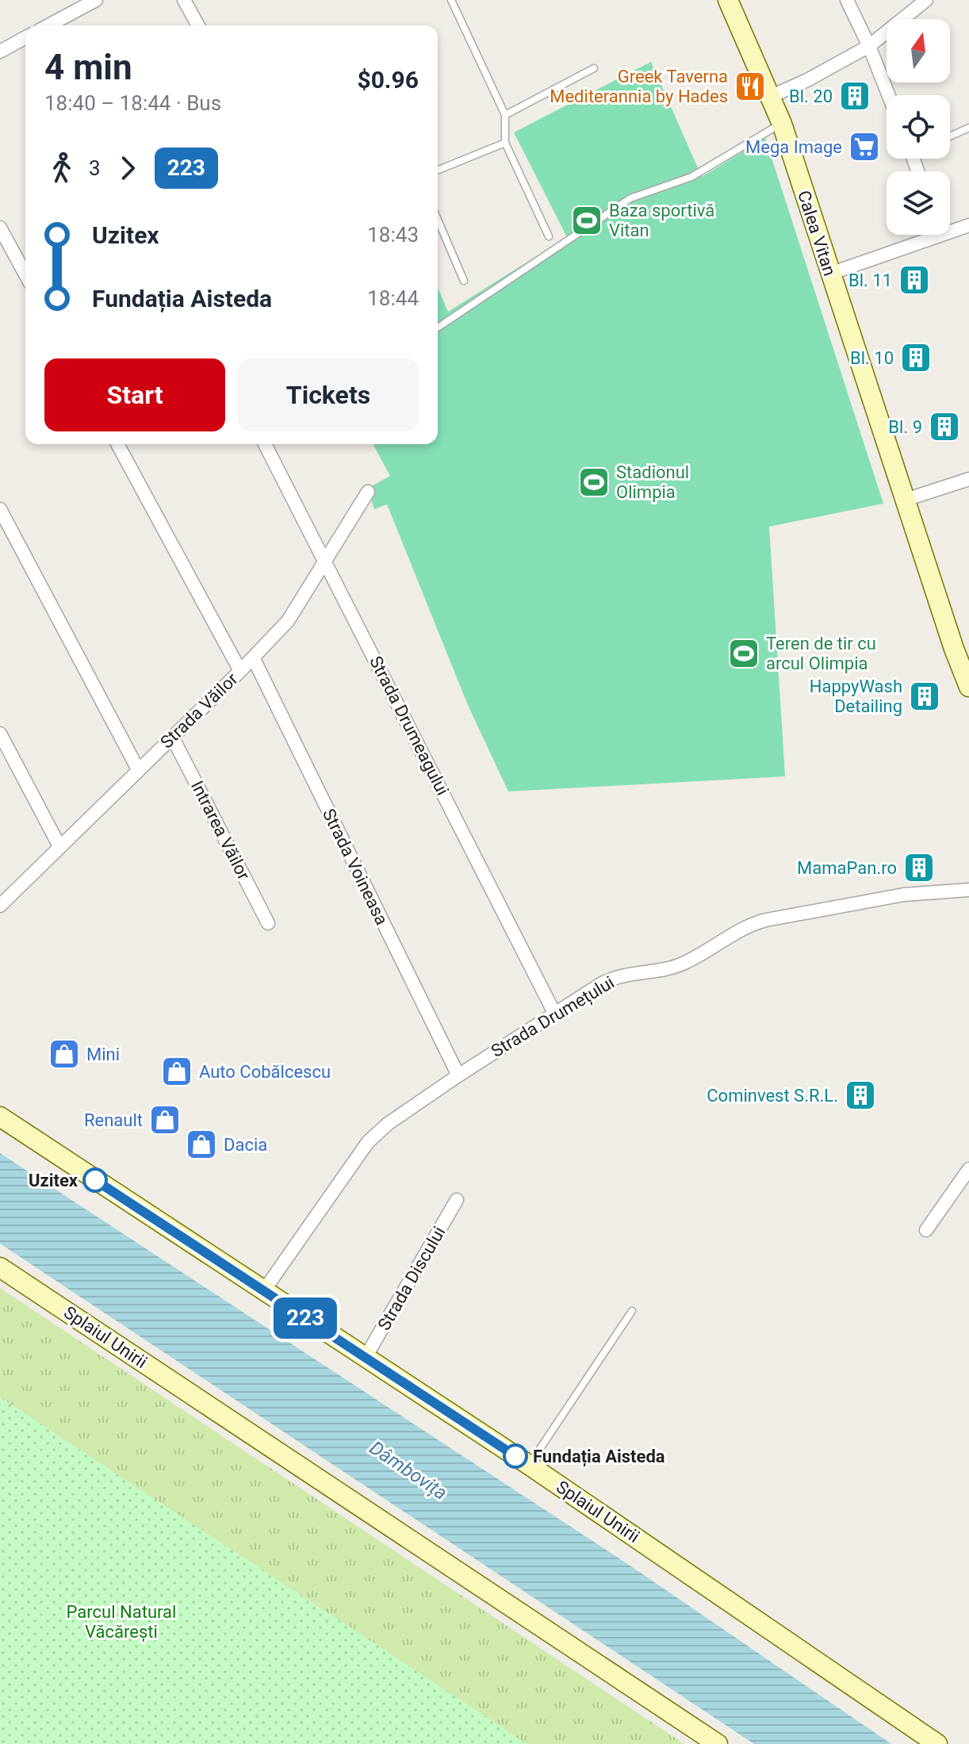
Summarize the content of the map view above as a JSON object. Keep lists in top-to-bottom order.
{
  "streets": {
    "main road": ["Calea Vitan", "Splaiul Unirii"],
    "street": [
      "Strada Văilor",
      "Strada Drumeagului",
      "Intrarea Văilor",
      "Strada Voineasa",
      "Strada Drumețului",
      "Strada Discului"
    ]
  },
  "crossings": [
    ["Strada Văilor", "Strada Drumeagului"],
    ["Strada Văilor", "Intrarea Văilor"],
    ["Strada Văilor", "Strada Voineasa"],
    ["Strada Drumeagului", "Strada Drumețului"],
    ["Strada Voineasa", "Strada Drumețului"],
    ["Strada Drumețului", "Splaiul Unirii"],
    ["Strada Discului", "Splaiul Unirii"]
  ],
  "water": ["Dâmbovița"],
  "parks": ["Parcul Natural Văcărești"],
  "places": {
    "restaurant": ["Greek Taverna Mediterannia by Hades"],
    "building": [
      "Bl. 20",
      "Bl. 11",
      "Bl. 10",
      "Bl. 9",
      "HappyWash Detailing",
      "MamaPan.ro",
      "Cominvest S.R.L."
    ],
    "supermarket": ["Mega Image"],
    "sports": ["Baza sportivă Vitan", "Stadionul Olimpia", "Teren de tir cu arcul Olimpia"],
    "shop": [
      "Mini",
      "Auto Cobălcescu",
      "Renault",
      "Dacia"
    ],
    "other": ["Uzitex", "Fundația Aisteda"]
  },
  "lines": ["bus line 223"],
  "north": "top",
  "page": {
    "on_map": "223",
    "heading": ["4 min", "18:40 – 18:44 · Bus", "$0.96"],
    "legs": ["3", "223"],
    "list": [
      {
        "name": "Uzitex",
        "value": "18:43"
      },
      {
        "name": "Fundația Aisteda",
        "value": "18:44"
      }
    ],
    "buttons": ["Start", "Tickets"]
  }
}
